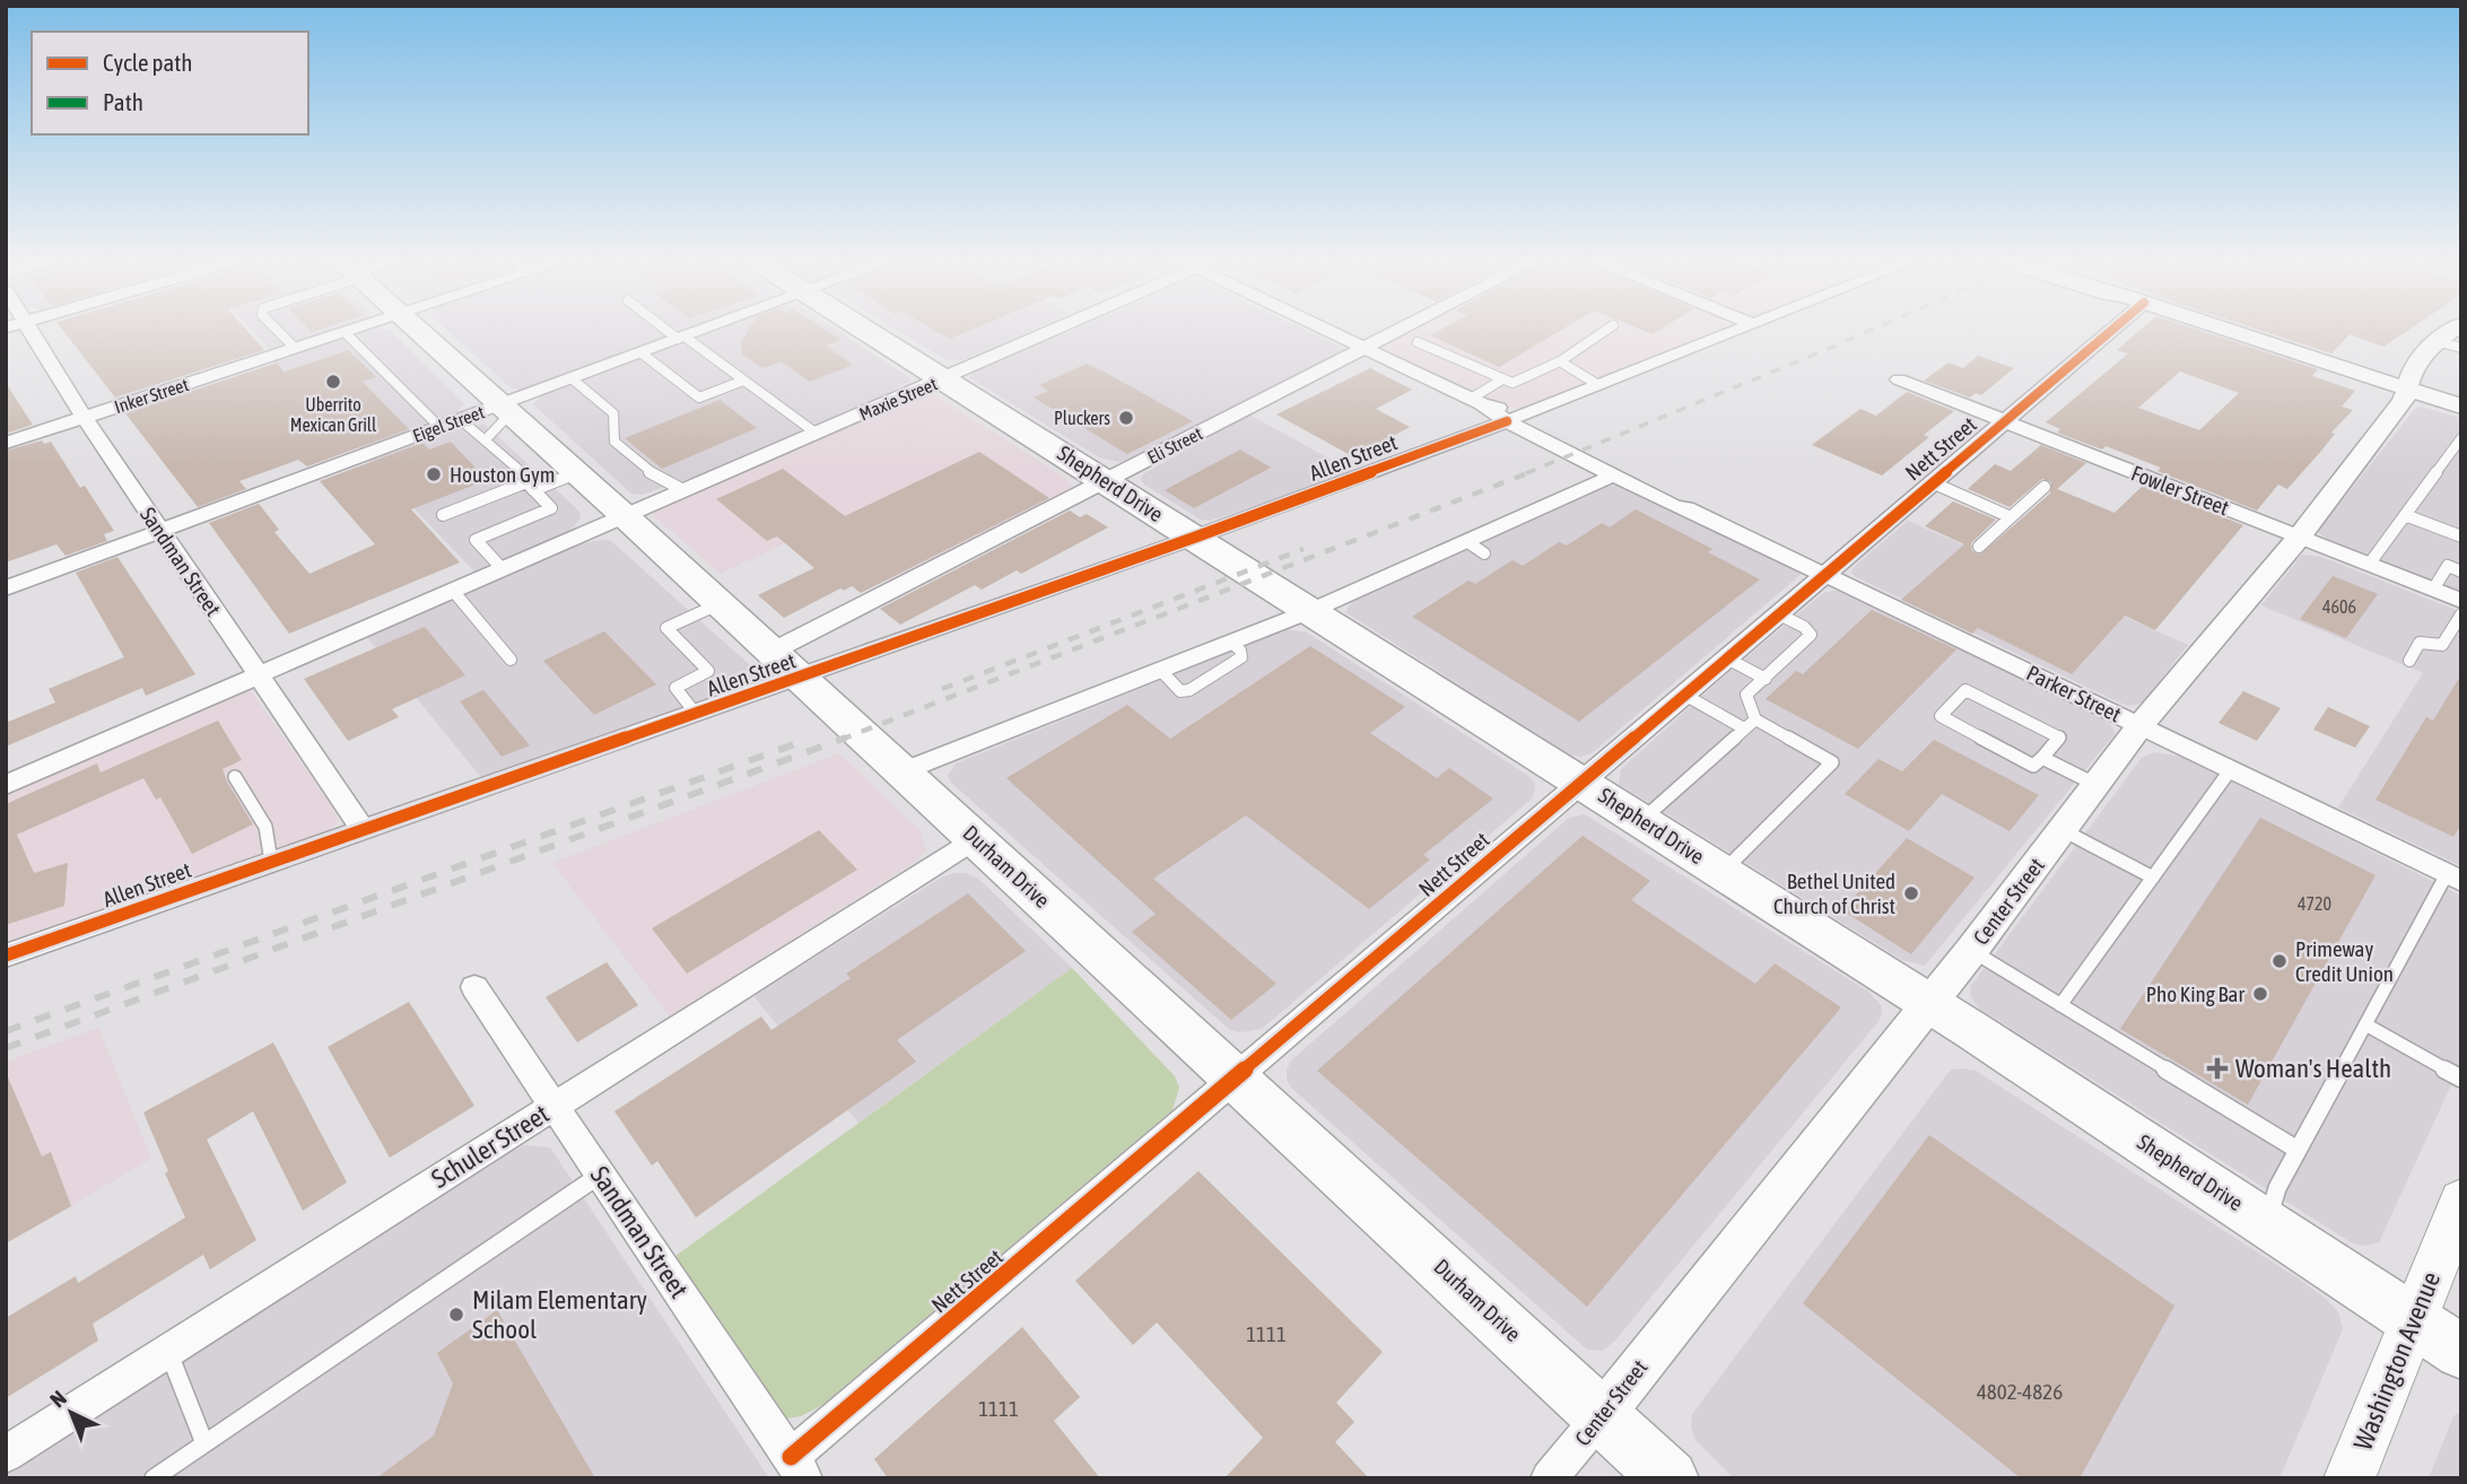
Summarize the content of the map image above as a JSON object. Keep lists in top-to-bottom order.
{
  "streets": {
    "main road": ["Shepherd Drive", "Durham Drive", "Washington Avenue"],
    "street": [
      "Inker Street",
      "Maxie Street",
      "Eigel Street",
      "Eli Street",
      "Nett Street",
      "Allen Street",
      "Fowler Street",
      "Sandman Street",
      "Parker Street",
      "Center Street",
      "Schuler Street"
    ]
  },
  "crossings": [
    ["Inker Street", "Sandman Street"],
    ["Maxie Street", "Shepherd Drive"],
    ["Maxie Street", "Sandman Street"],
    ["Maxie Street", "Durham Drive"],
    ["Eigel Street", "Sandman Street"],
    ["Eigel Street", "Durham Drive"],
    ["Eli Street", "Allen Street"],
    ["Eli Street", "Shepherd Drive"],
    ["Eli Street", "Parker Street"],
    ["Eli Street", "Durham Drive"],
    ["Nett Street", "Shepherd Drive"],
    ["Nett Street", "Fowler Street"],
    ["Nett Street", "Sandman Street"],
    ["Nett Street", "Parker Street"],
    ["Nett Street", "Durham Drive"],
    ["Allen Street", "Shepherd Drive"],
    ["Allen Street", "Sandman Street"],
    ["Allen Street", "Parker Street"],
    ["Allen Street", "Durham Drive"],
    ["Shepherd Drive", "Center Street"],
    ["Shepherd Drive", "Washington Avenue"],
    ["Fowler Street", "Center Street"],
    ["Sandman Street", "Schuler Street"],
    ["Parker Street", "Center Street"],
    ["Durham Drive", "Center Street"],
    ["Durham Drive", "Schuler Street"]
  ],
  "places": {
    "other": [
      "Uberrito Mexican Grill",
      "Pluckers",
      "Houston Gym",
      "Bethel United Church of Christ",
      "Primeway Credit Union",
      "Pho King Bar",
      "Milam Elementary School"
    ],
    "health": ["Woman's Health"]
  },
  "house_numbers": [
    "4606",
    "4720",
    "1111",
    "4802-4826",
    "1111"
  ],
  "legend": ["Cycle path", "Path"],
  "north": "top left"
}
